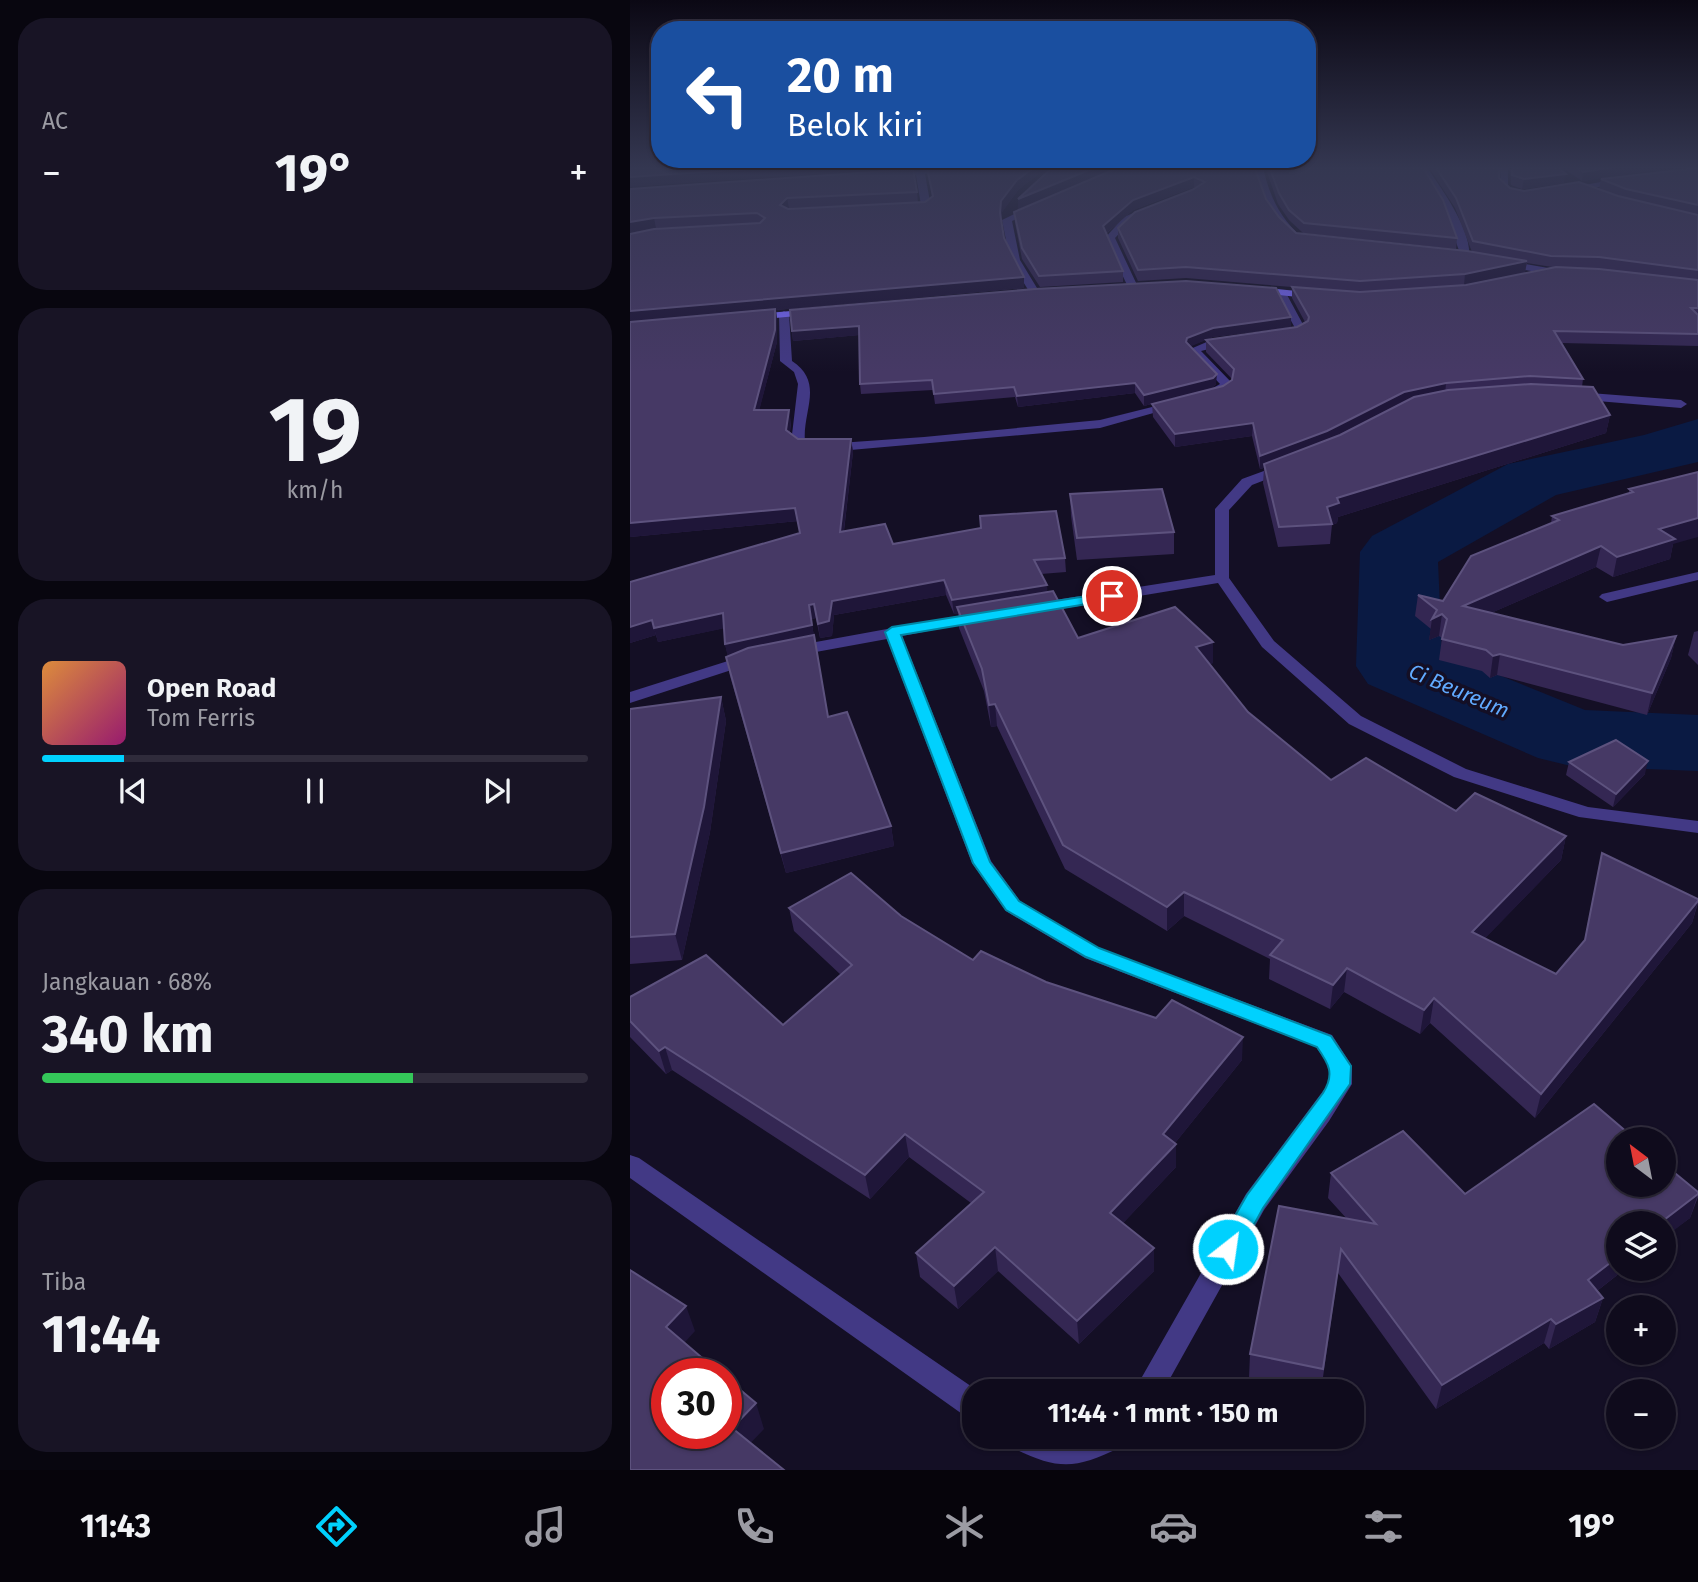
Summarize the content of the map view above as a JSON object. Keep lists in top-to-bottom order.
{
  "water": ["Ci Beureum"],
  "north": "top left",
  "page": {
    "tile": [
      "AC",
      ["19", "km/h"],
      ["Jangkauan · 68%", "340 km"],
      ["Tiba", "11:44"]
    ],
    "turn": ["20 m", "Belok kiri"],
    "heat": ["−", "19°", "+"],
    "song": ["Open Road", "Tom Ferris"],
    "map_buttons": ["+", "−"],
    "limit": "30",
    "trip": "11:44 · 1 mnt · 150 m",
    "tabs": ["11:43", "19°"]
  }
}
